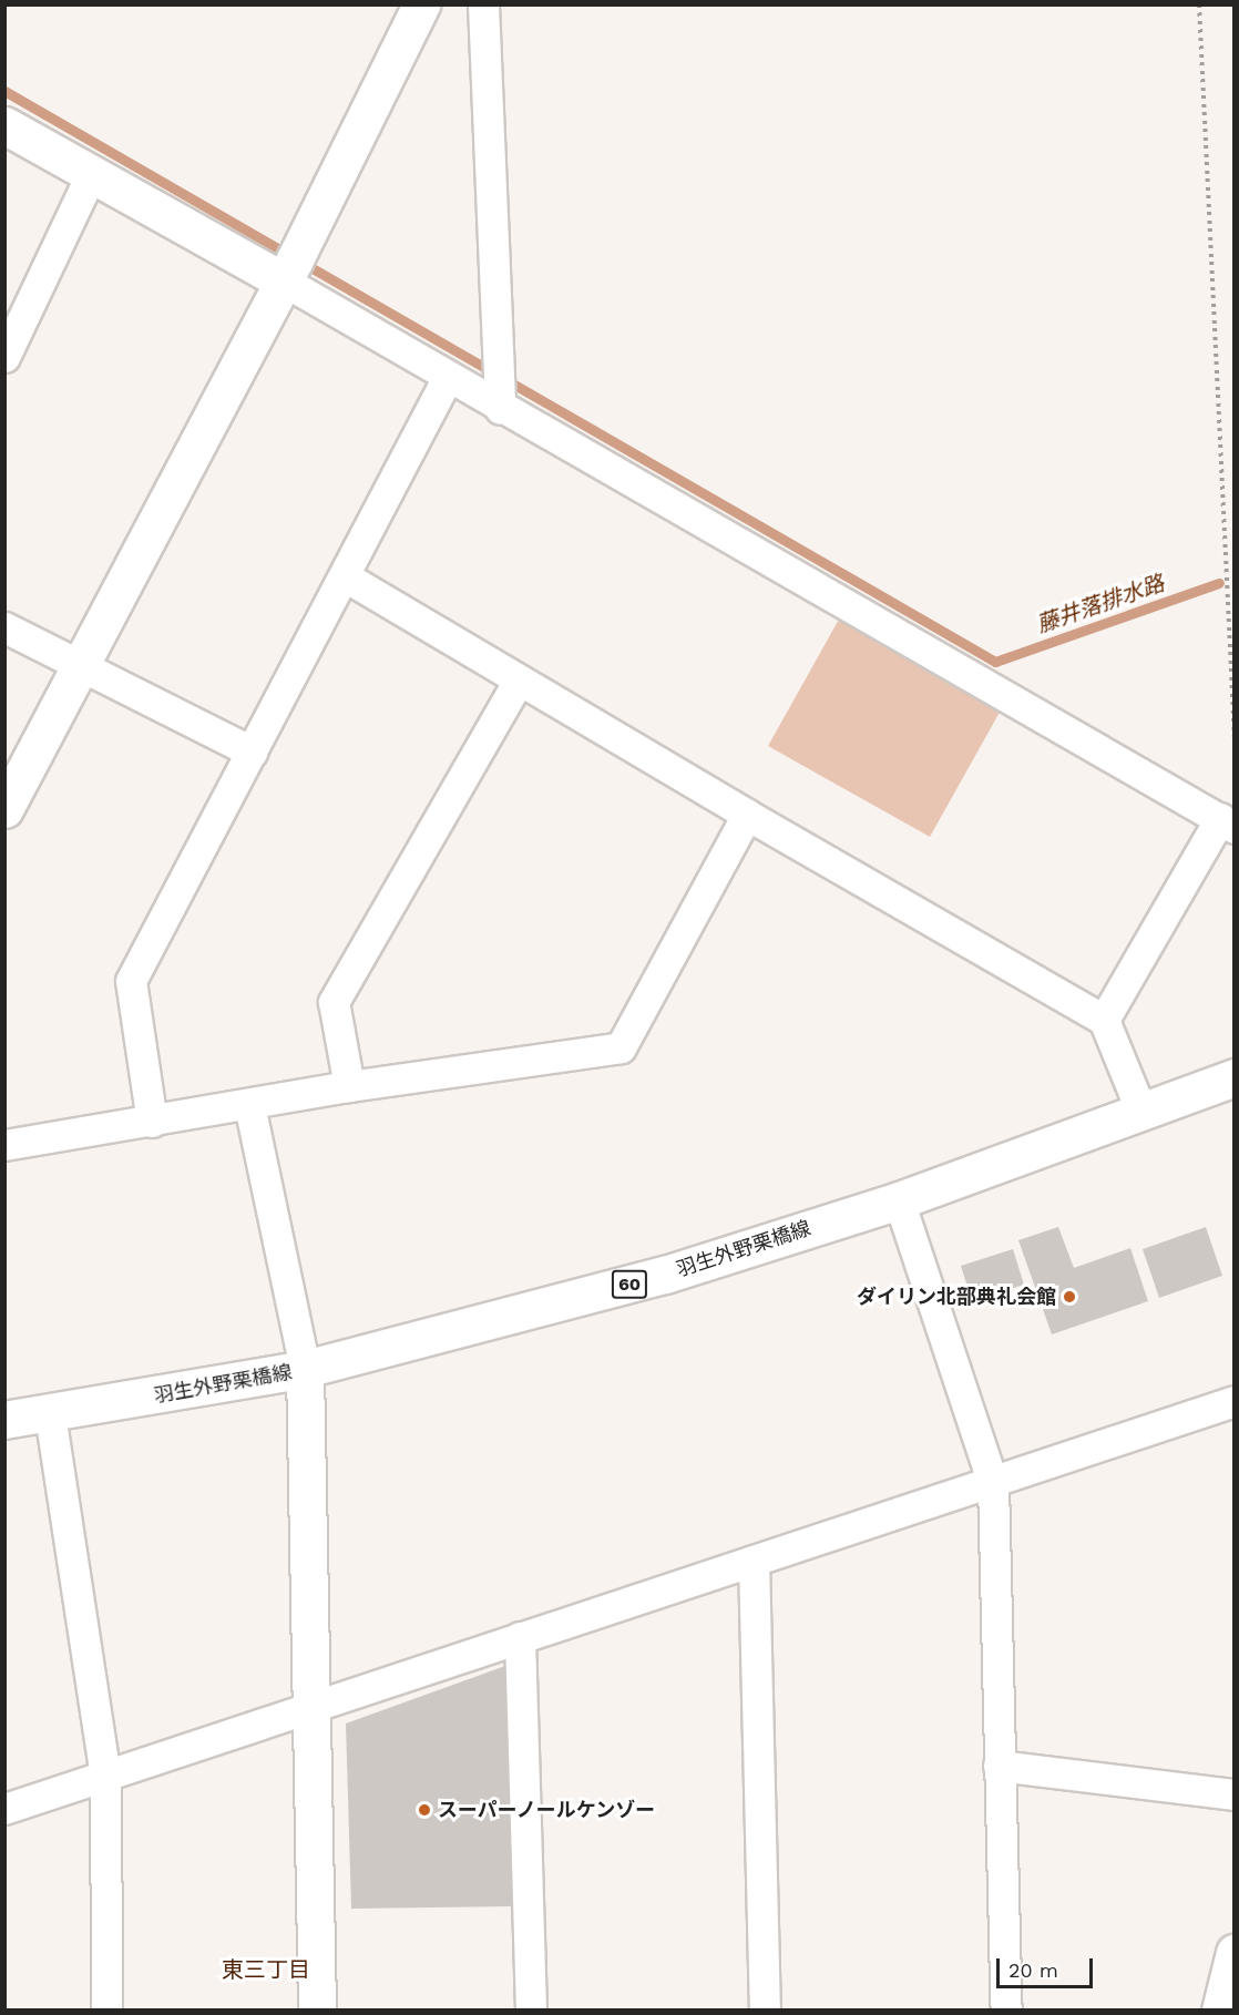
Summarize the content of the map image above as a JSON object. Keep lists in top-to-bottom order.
{
  "streets": {
    "street": ["羽生外野栗橋線", "60"]
  },
  "districts": ["東三丁目"],
  "water": ["藤井落排水路"],
  "places": ["ダイリン北部典礼会館", "スーパーノールケンゾー"],
  "scale_bar": "20 m"
}
